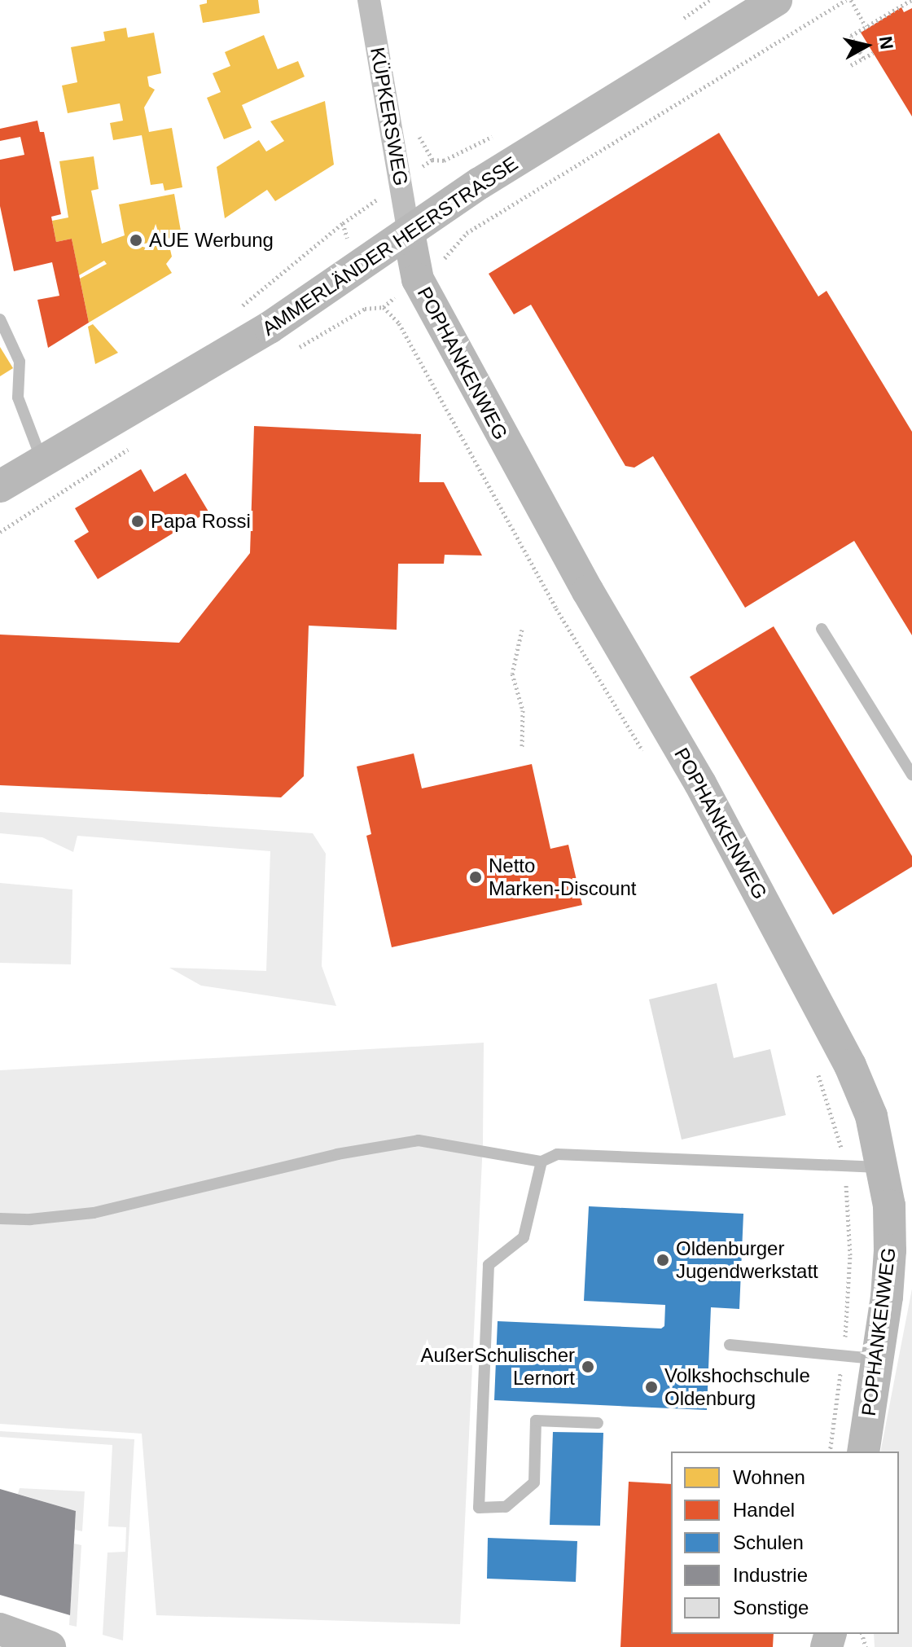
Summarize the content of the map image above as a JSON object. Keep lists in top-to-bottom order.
{
  "streets": {
    "street": ["KÜPKERSWEG", "AMMERLÄNDER HEERSTRASSE", "POPHANKENWEG"]
  },
  "crossings": [
    ["KÜPKERSWEG", "AMMERLÄNDER HEERSTRASSE"],
    ["KÜPKERSWEG", "POPHANKENWEG"],
    ["AMMERLÄNDER HEERSTRASSE", "POPHANKENWEG"]
  ],
  "places": [
    "AUE Werbung",
    "Papa Rossi",
    "Netto Marken-Discount",
    "Oldenburger Jugendwerkstatt",
    "AußerSchulischer Lernort",
    "Volkshochschule Oldenburg"
  ],
  "legend": [
    "Wohnen",
    "Handel",
    "Schulen",
    "Industrie",
    "Sonstige"
  ],
  "north": "right"
}
